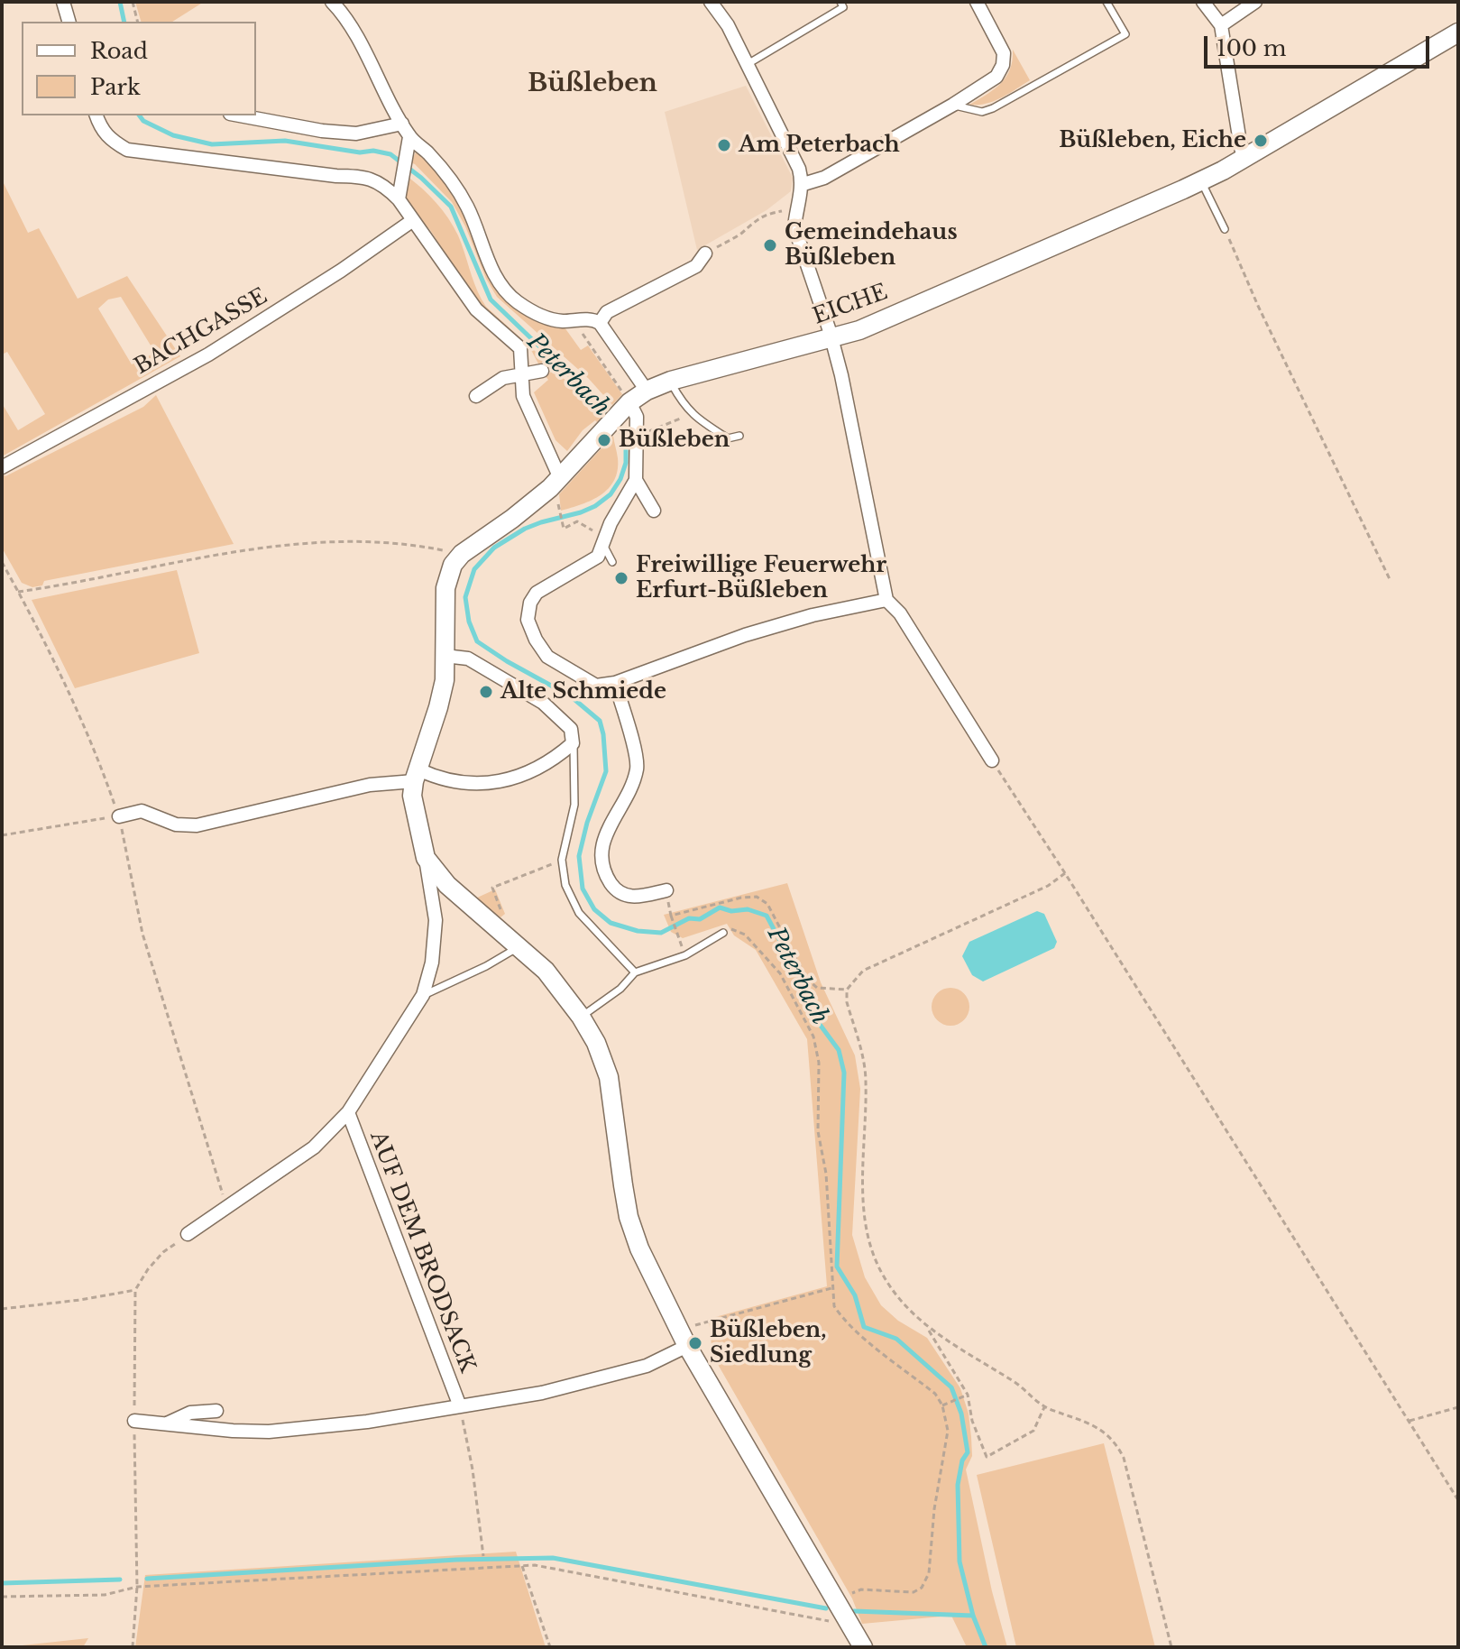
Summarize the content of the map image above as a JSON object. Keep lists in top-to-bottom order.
{
  "streets": {
    "street": ["EICHE", "BACHGASSE", "AUF DEM BRODSACK"]
  },
  "districts": ["Büßleben"],
  "water": ["Peterbach"],
  "places": [
    "Büßleben, Eiche",
    "Am Peterbach",
    "Gemeindehaus Büßleben",
    "Büßleben",
    "Freiwillige Feuerwehr Erfurt-Büßleben",
    "Alte Schmiede",
    "Büßleben, Siedlung"
  ],
  "legend": ["Road", "Park"],
  "scale_bar": "100 m"
}
